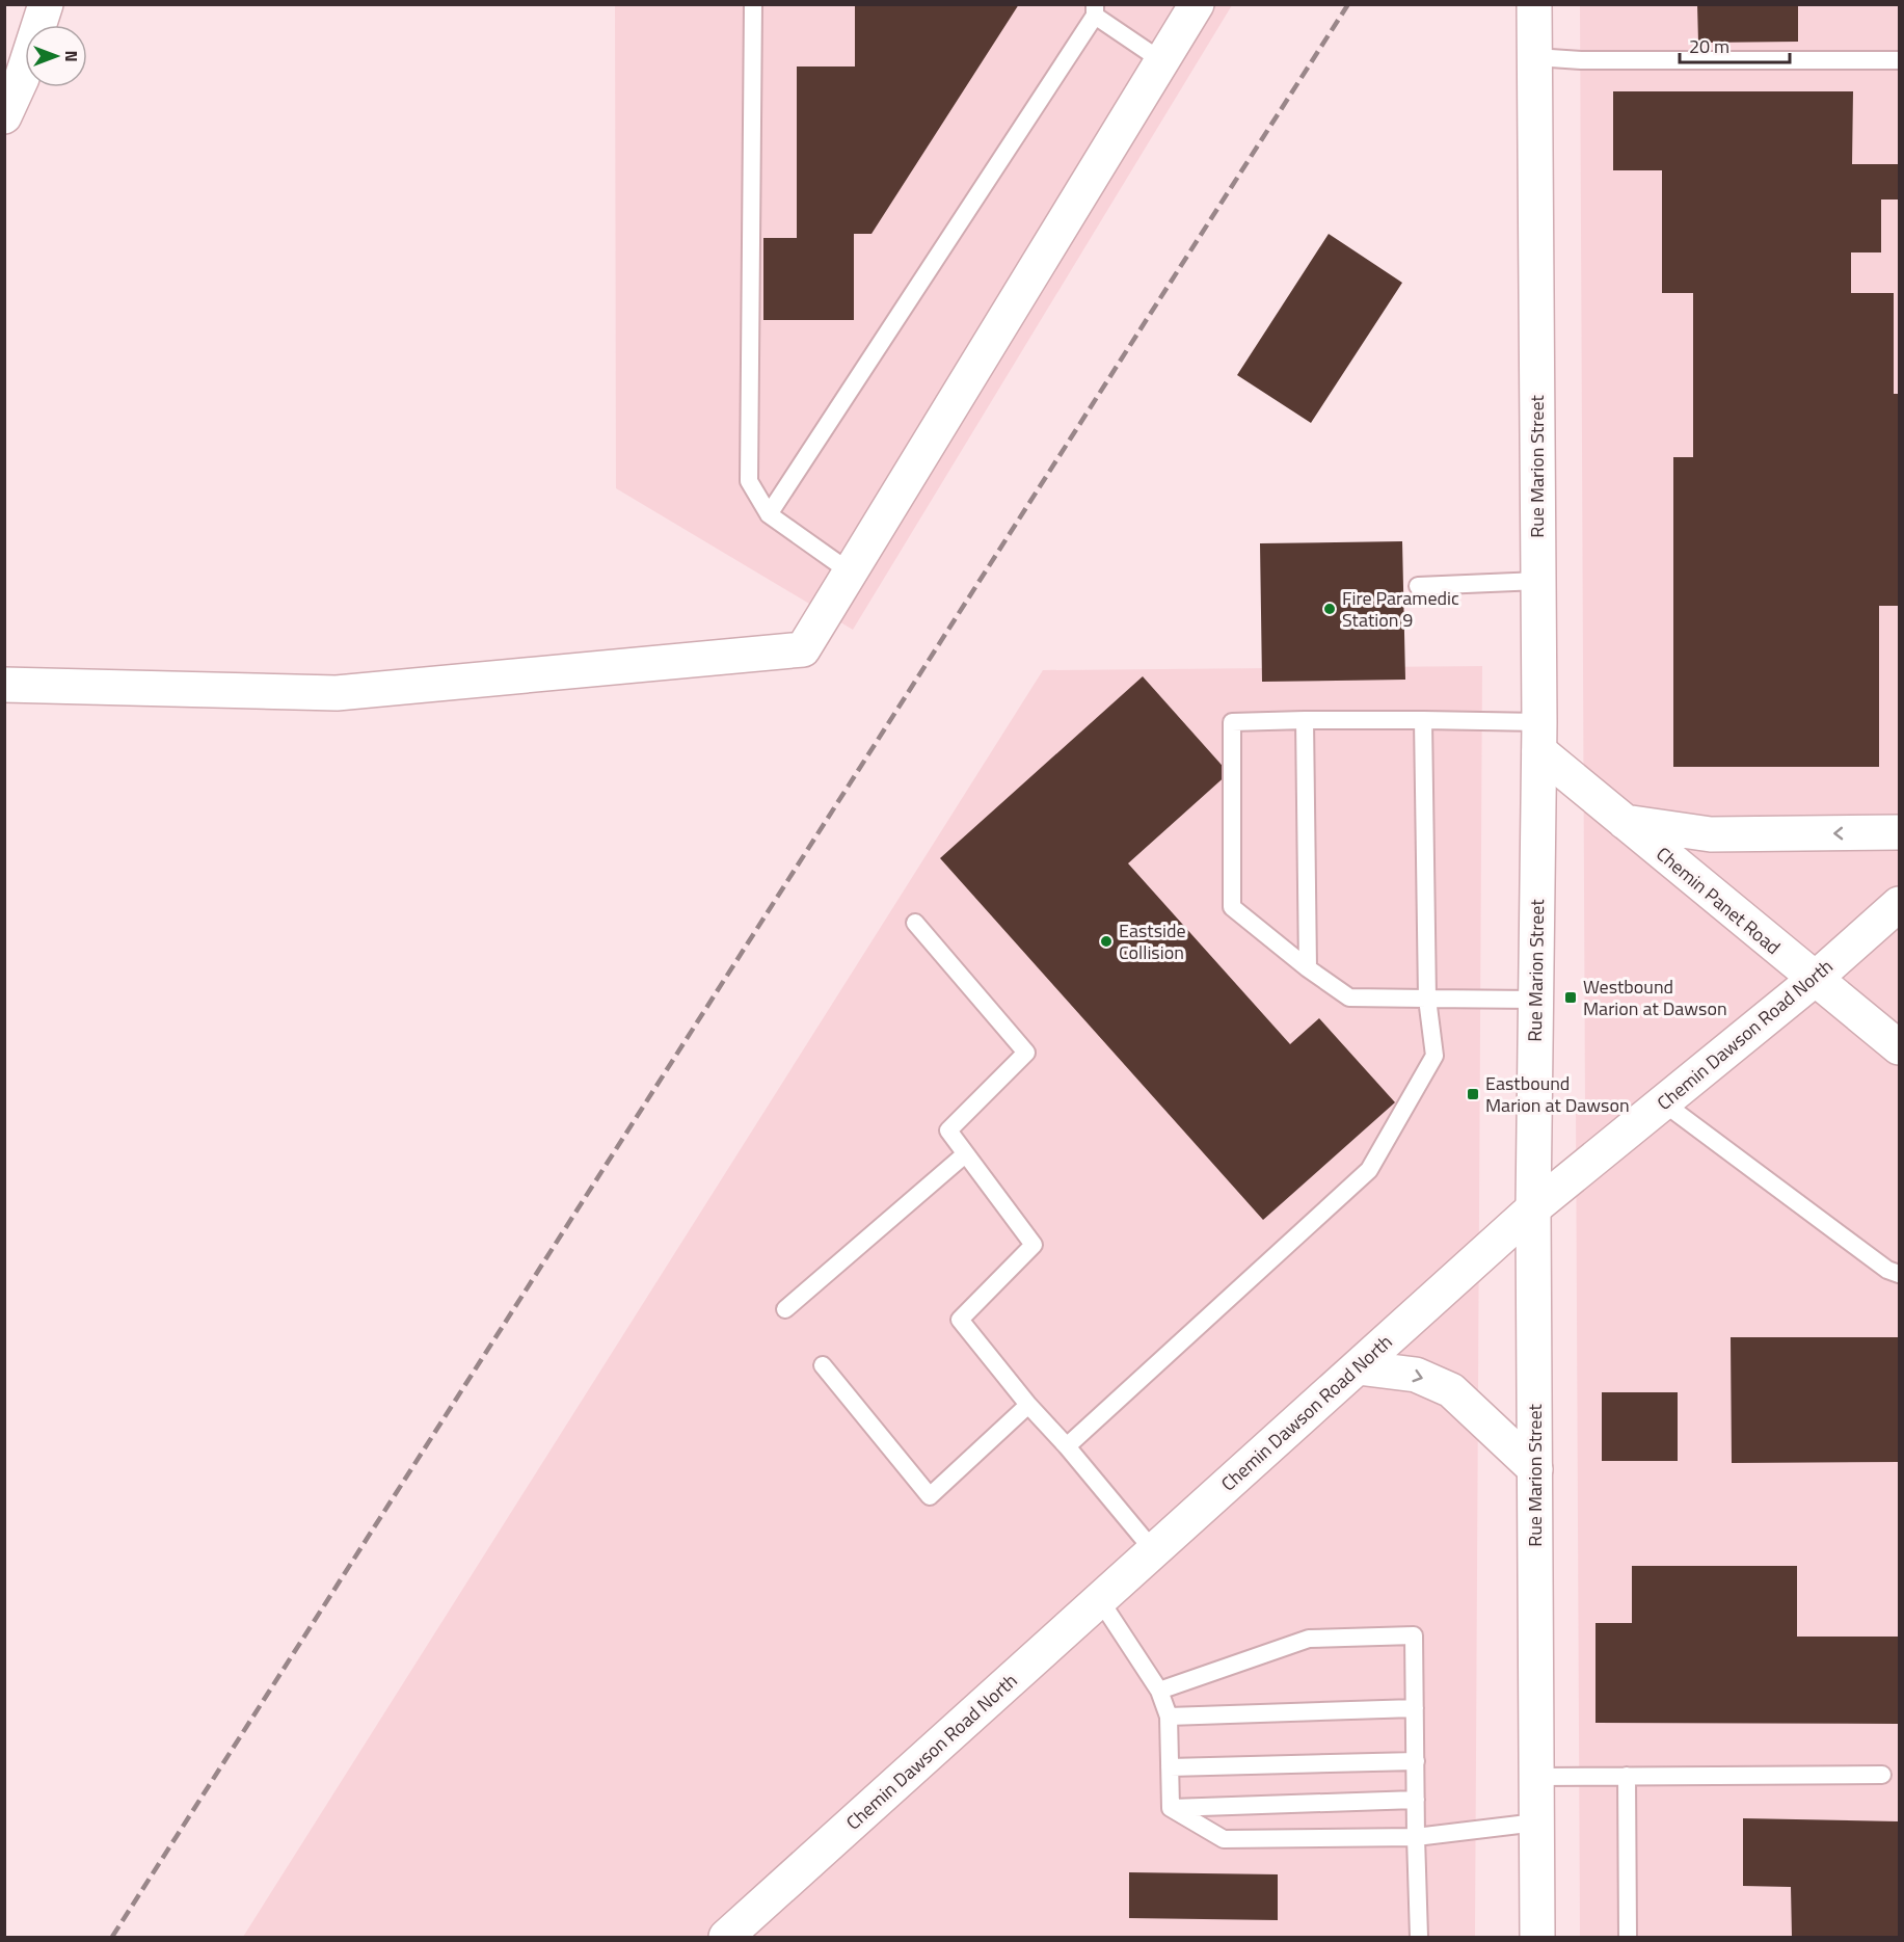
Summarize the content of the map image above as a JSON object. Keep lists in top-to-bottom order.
{
  "streets": {
    "street": ["Rue Marion Street", "Chemin Panet Road", "Chemin Dawson Road North"]
  },
  "crossings": [
    ["Rue Marion Street", "Chemin Panet Road"],
    ["Rue Marion Street", "Chemin Dawson Road North"],
    ["Chemin Panet Road", "Chemin Dawson Road North"]
  ],
  "places": {
    "other": ["Fire Paramedic Station 9", "Eastside Collision"],
    "transit": ["Westbound Marion at Dawson", "Eastbound Marion at Dawson"]
  },
  "scale_bar": "20 m",
  "north": "right"
}
